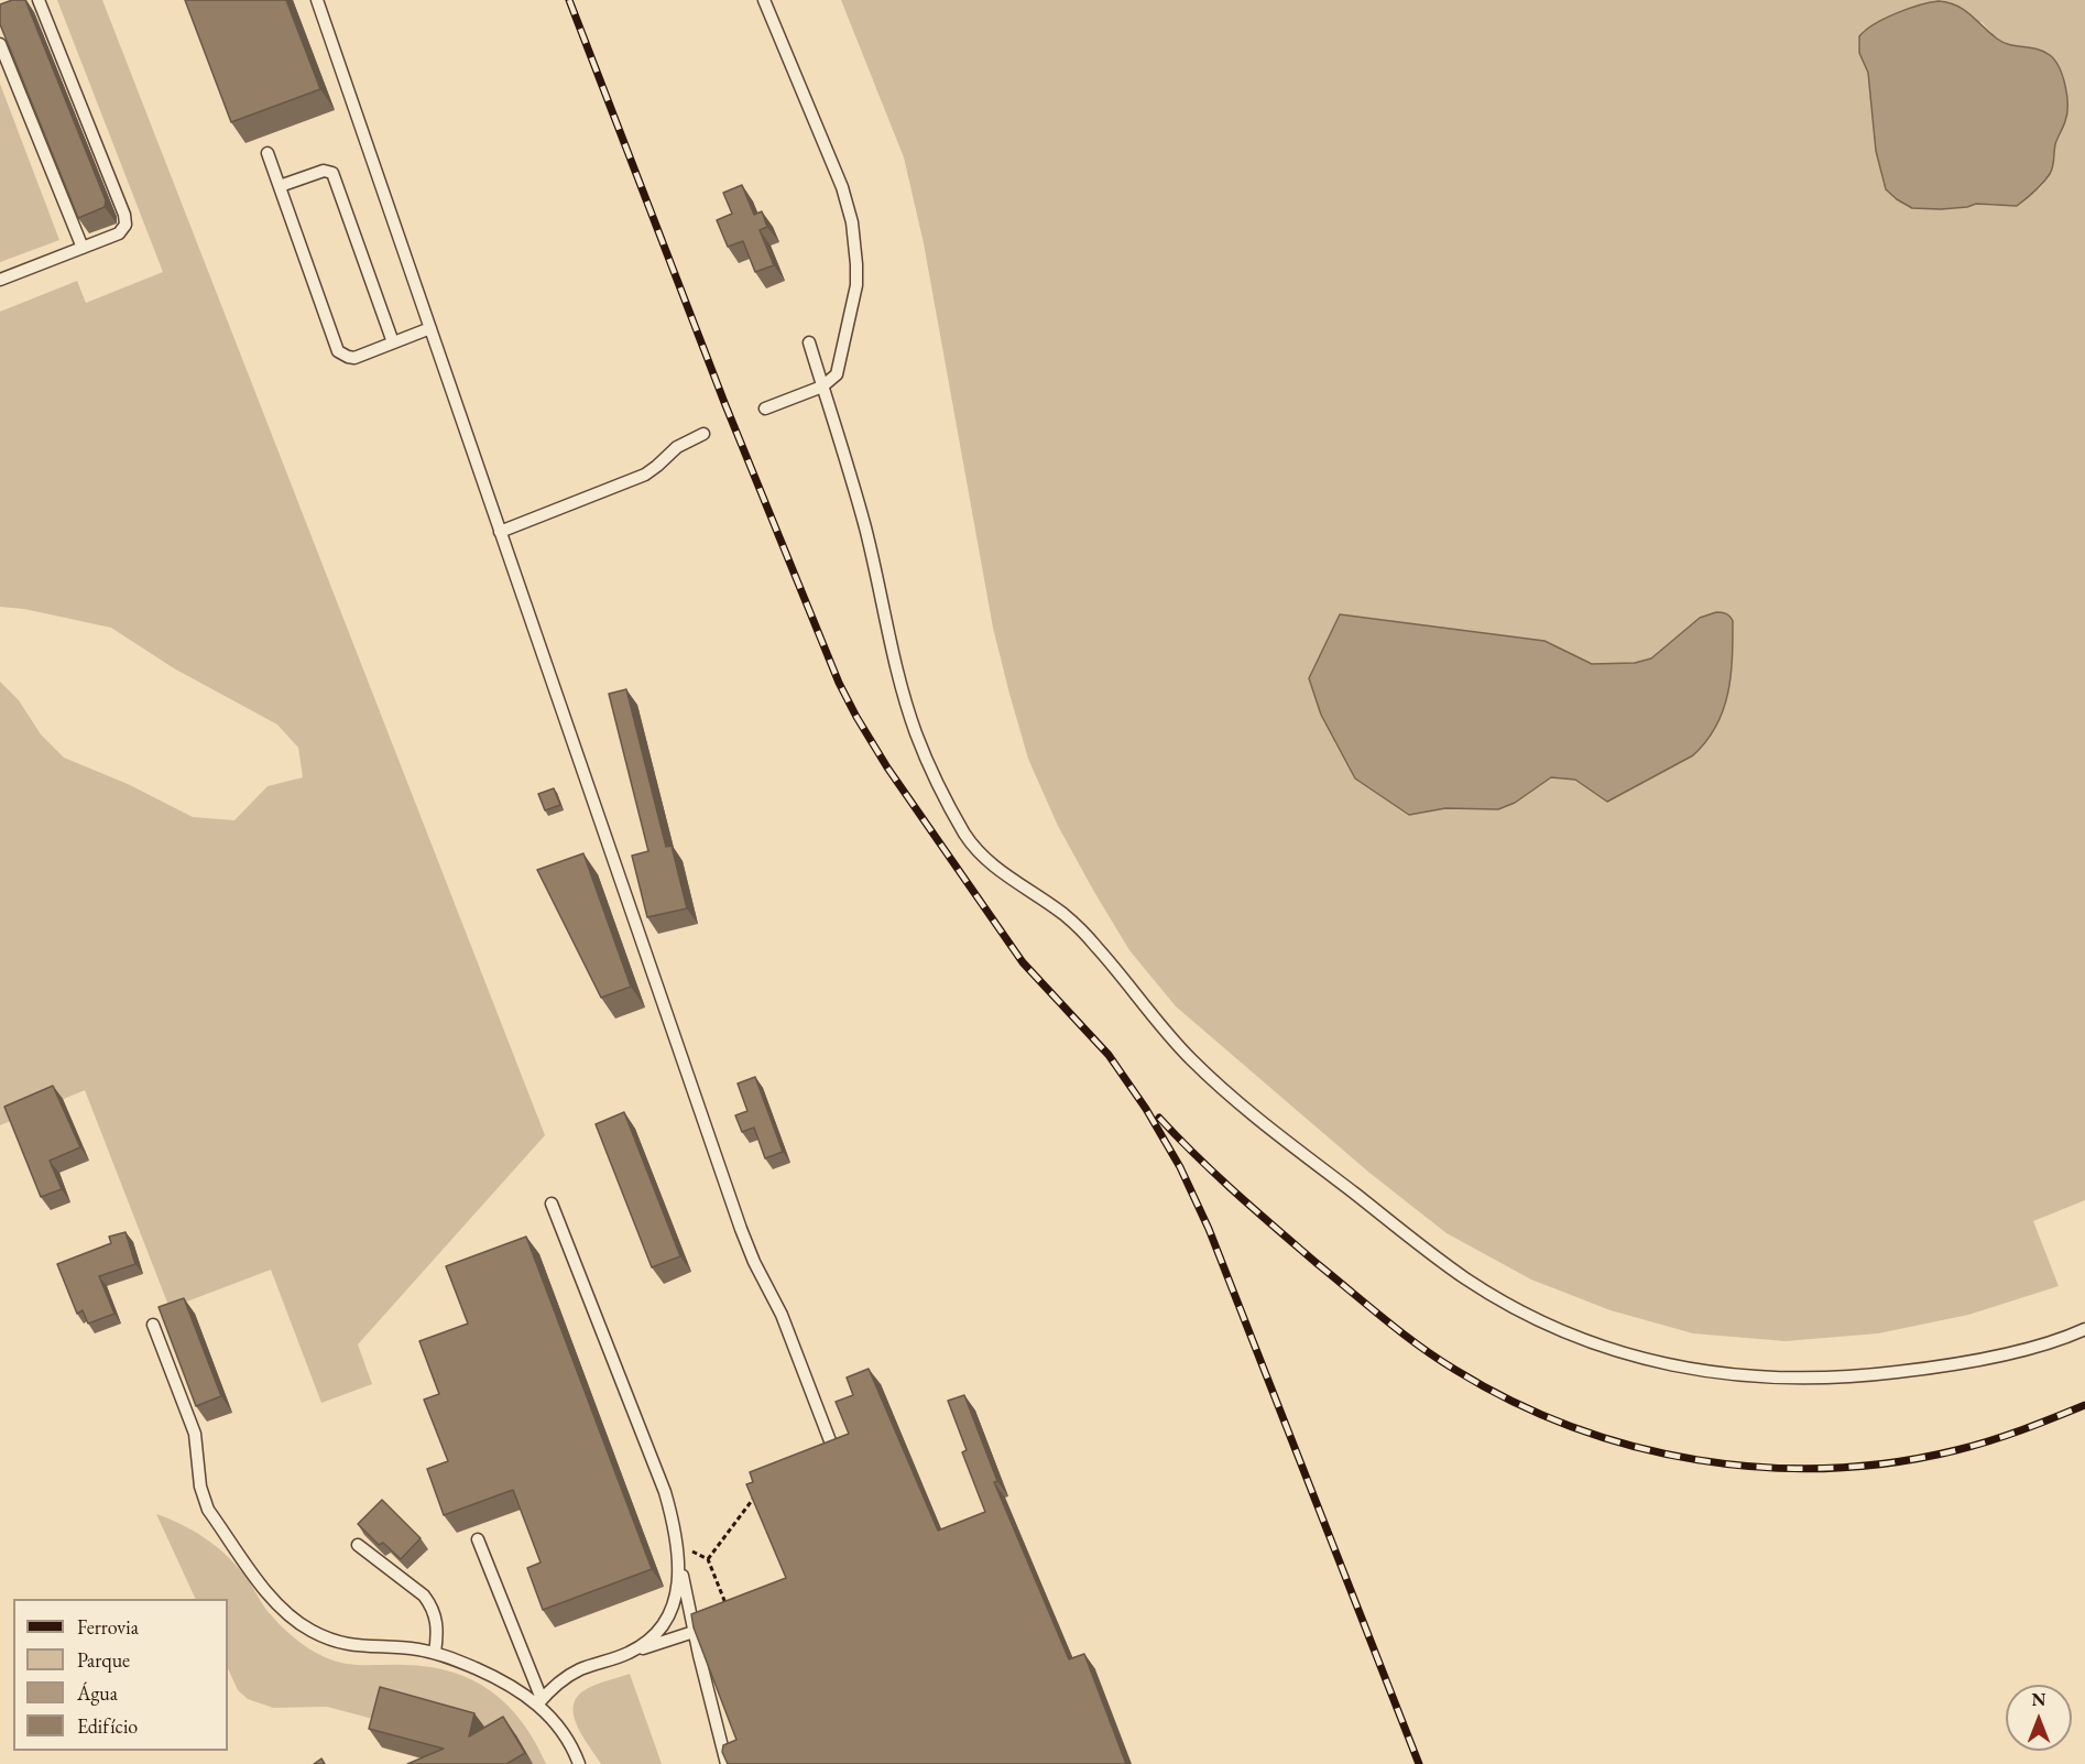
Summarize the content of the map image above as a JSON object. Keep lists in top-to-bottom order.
{
  "legend": [
    "Ferrovia",
    "Parque",
    "Água",
    "Edifício"
  ],
  "north": "top"
}
